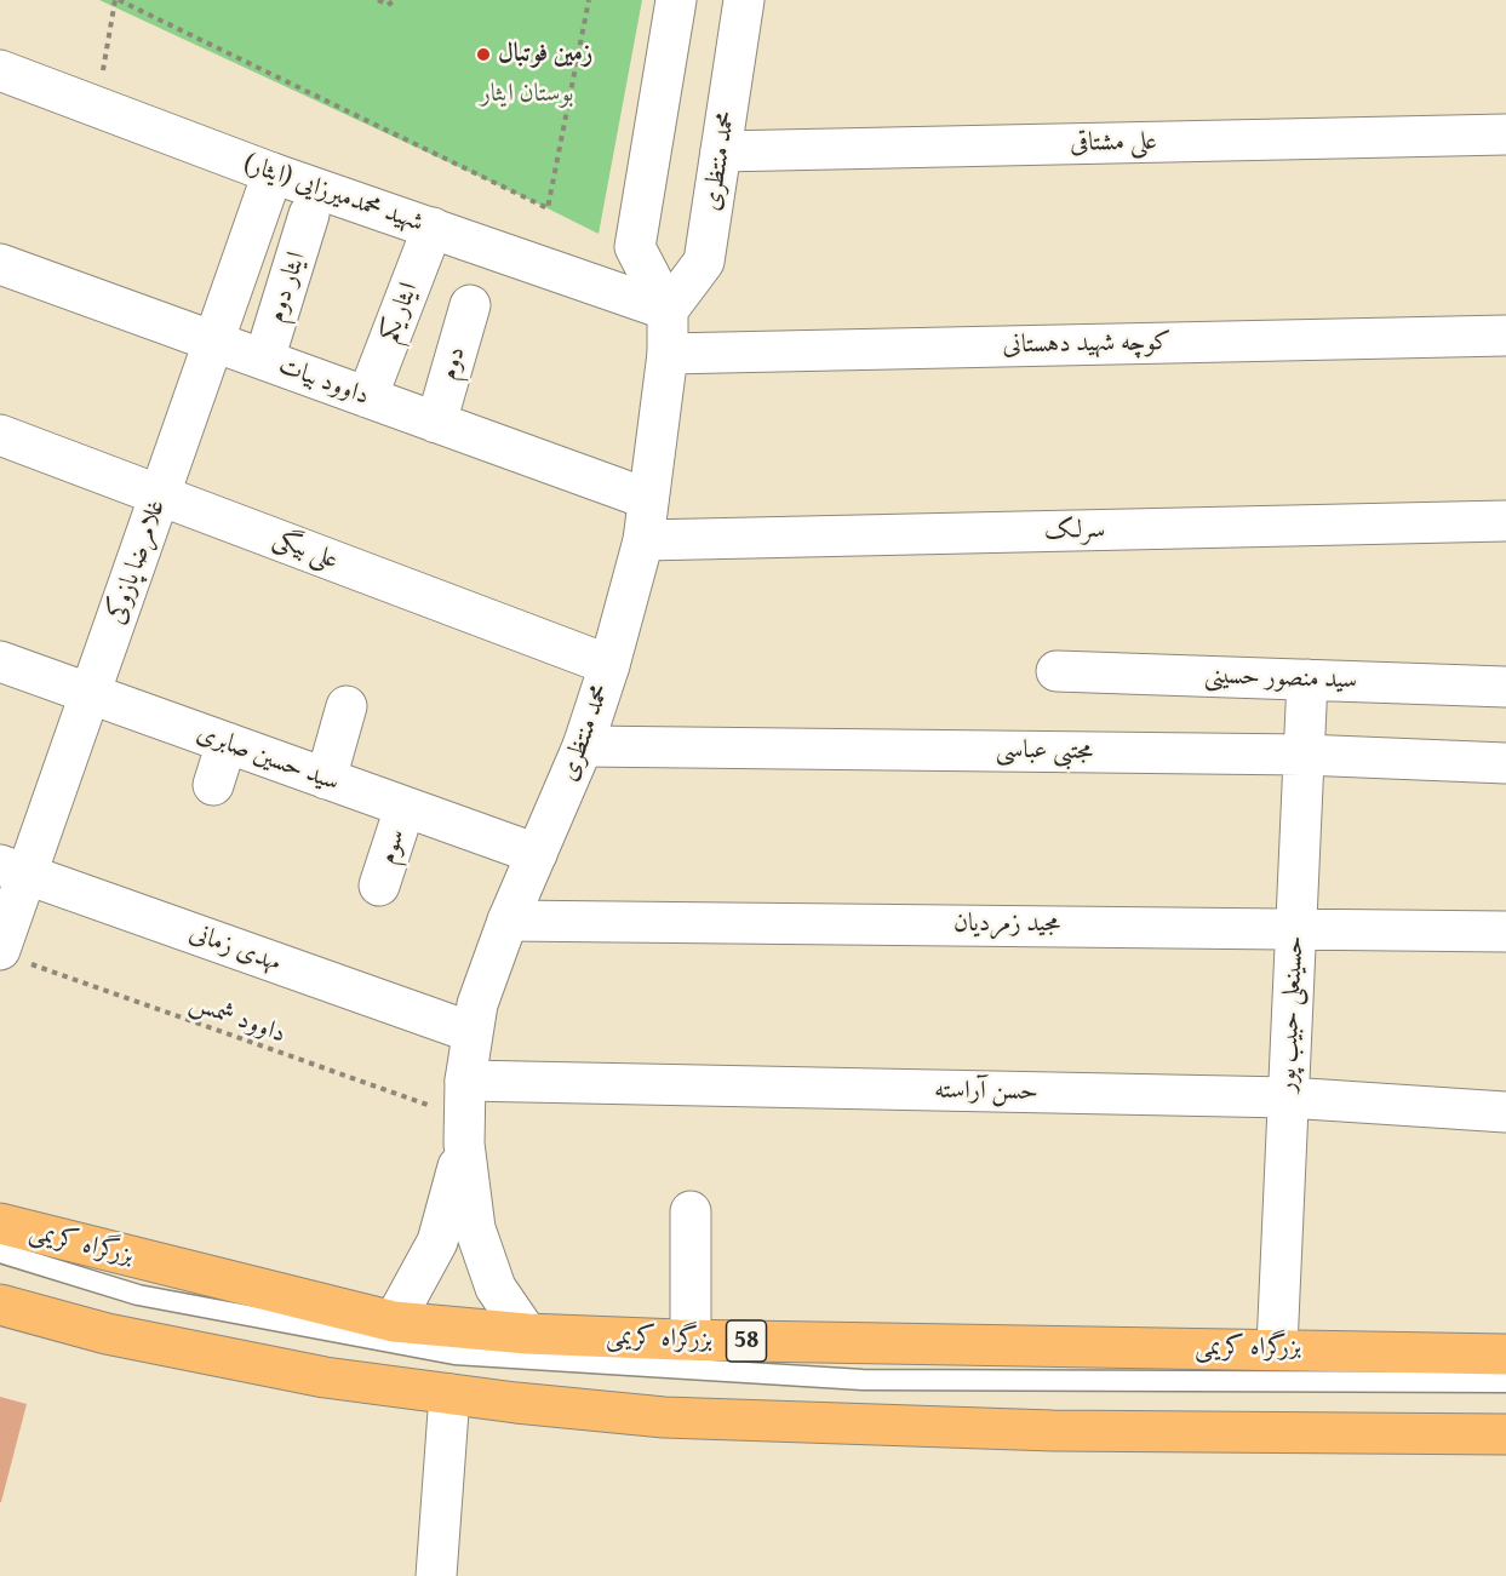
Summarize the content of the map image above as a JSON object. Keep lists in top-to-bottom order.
{
  "streets": {
    "highway": ["بزرگراه کریمی", "58"],
    "street": [
      "علی مشتاقی",
      "محمد منتظری",
      "شهید محمدمیرزایی (ایثار)",
      "ایثار دوم",
      "ایثار یکم",
      "کوچه شهید دهستانی",
      "دوم",
      "داوود بیات",
      "سرلک",
      "علی بیگی",
      "غلامرضا پازوکی",
      "سید منصور حسینی",
      "مجتبی عباسی",
      "سید حسین صابری",
      "سوم",
      "مجید زمردیان",
      "مهدی زمانی",
      "حسینعلی حبیب پور",
      "حسن آراسته"
    ],
    "path": ["داوود شمس"]
  },
  "crossings": [
    ["علی مشتاقی", "محمد منتظری"],
    ["محمد منتظری", "شهید محمدمیرزایی (ایثار)"],
    ["محمد منتظری", "کوچه شهید دهستانی"],
    ["محمد منتظری", "داوود بیات"],
    ["محمد منتظری", "سرلک"],
    ["محمد منتظری", "علی بیگی"],
    ["محمد منتظری", "مجتبی عباسی"],
    ["محمد منتظری", "سید حسین صابری"],
    ["محمد منتظری", "مجید زمردیان"],
    ["محمد منتظری", "مهدی زمانی"],
    ["محمد منتظری", "داوود شمس"],
    ["محمد منتظری", "حسن آراسته"],
    ["محمد منتظری", "بزرگراه کریمی"],
    ["شهید محمدمیرزایی (ایثار)", "ایثار یکم"],
    ["شهید محمدمیرزایی (ایثار)", "غلامرضا پازوکی"],
    ["ایثار دوم", "داوود بیات"],
    ["ایثار یکم", "داوود بیات"],
    ["دوم", "داوود بیات"],
    ["داوود بیات", "غلامرضا پازوکی"],
    ["علی بیگی", "غلامرضا پازوکی"],
    ["غلامرضا پازوکی", "سید حسین صابری"],
    ["غلامرضا پازوکی", "مهدی زمانی"],
    ["غلامرضا پازوکی", "داوود شمس"],
    ["سید منصور حسینی", "حسینعلی حبیب پور"],
    ["مجتبی عباسی", "حسینعلی حبیب پور"],
    ["سید حسین صابری", "سوم"],
    ["مجید زمردیان", "حسینعلی حبیب پور"],
    ["حسینعلی حبیب پور", "حسن آراسته"],
    ["حسینعلی حبیب پور", "بزرگراه کریمی"],
    ["داوود شمس", "حسن آراسته"]
  ],
  "parks": ["بوستان ایثار"],
  "places": ["زمین فوتبال"]
}
